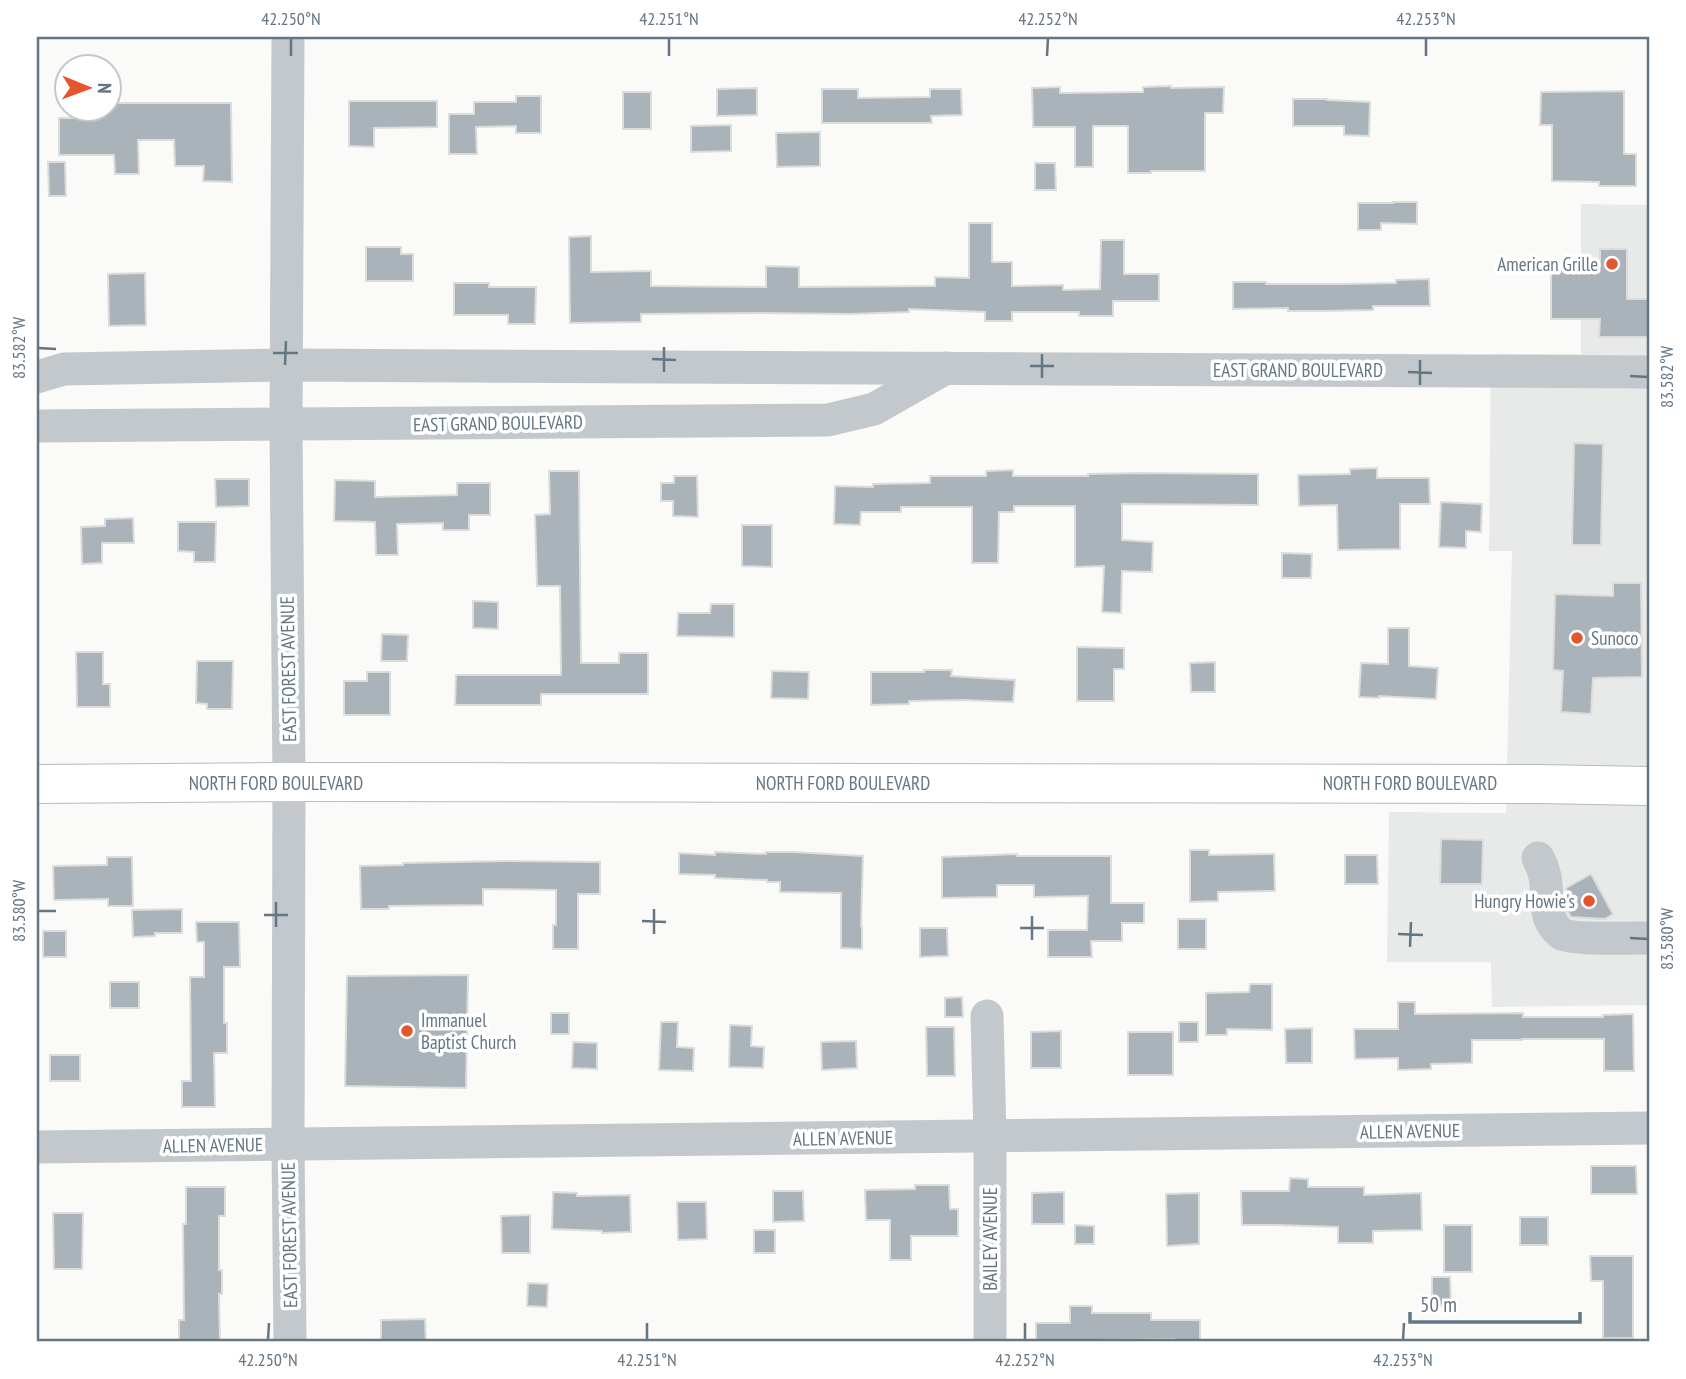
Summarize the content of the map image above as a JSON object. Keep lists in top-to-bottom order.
{
  "streets": {
    "main road": ["NORTH FORD BOULEVARD"],
    "street": [
      "EAST GRAND BOULEVARD",
      "EAST FOREST AVENUE",
      "ALLEN AVENUE",
      "BAILEY AVENUE"
    ]
  },
  "crossings": [
    ["EAST GRAND BOULEVARD", "EAST FOREST AVENUE"],
    ["EAST FOREST AVENUE", "NORTH FORD BOULEVARD"],
    ["EAST FOREST AVENUE", "ALLEN AVENUE"],
    ["ALLEN AVENUE", "BAILEY AVENUE"]
  ],
  "places": [
    "American Grille",
    "Sunoco",
    "Hungry Howie's",
    "Immanuel Baptist Church"
  ],
  "scale_bar": "50 m",
  "north": "right",
  "coordinates": [
    "42.250°N",
    "42.251°N",
    "42.252°N",
    "42.253°N",
    "83.582°W",
    "83.580°W"
  ]
}
